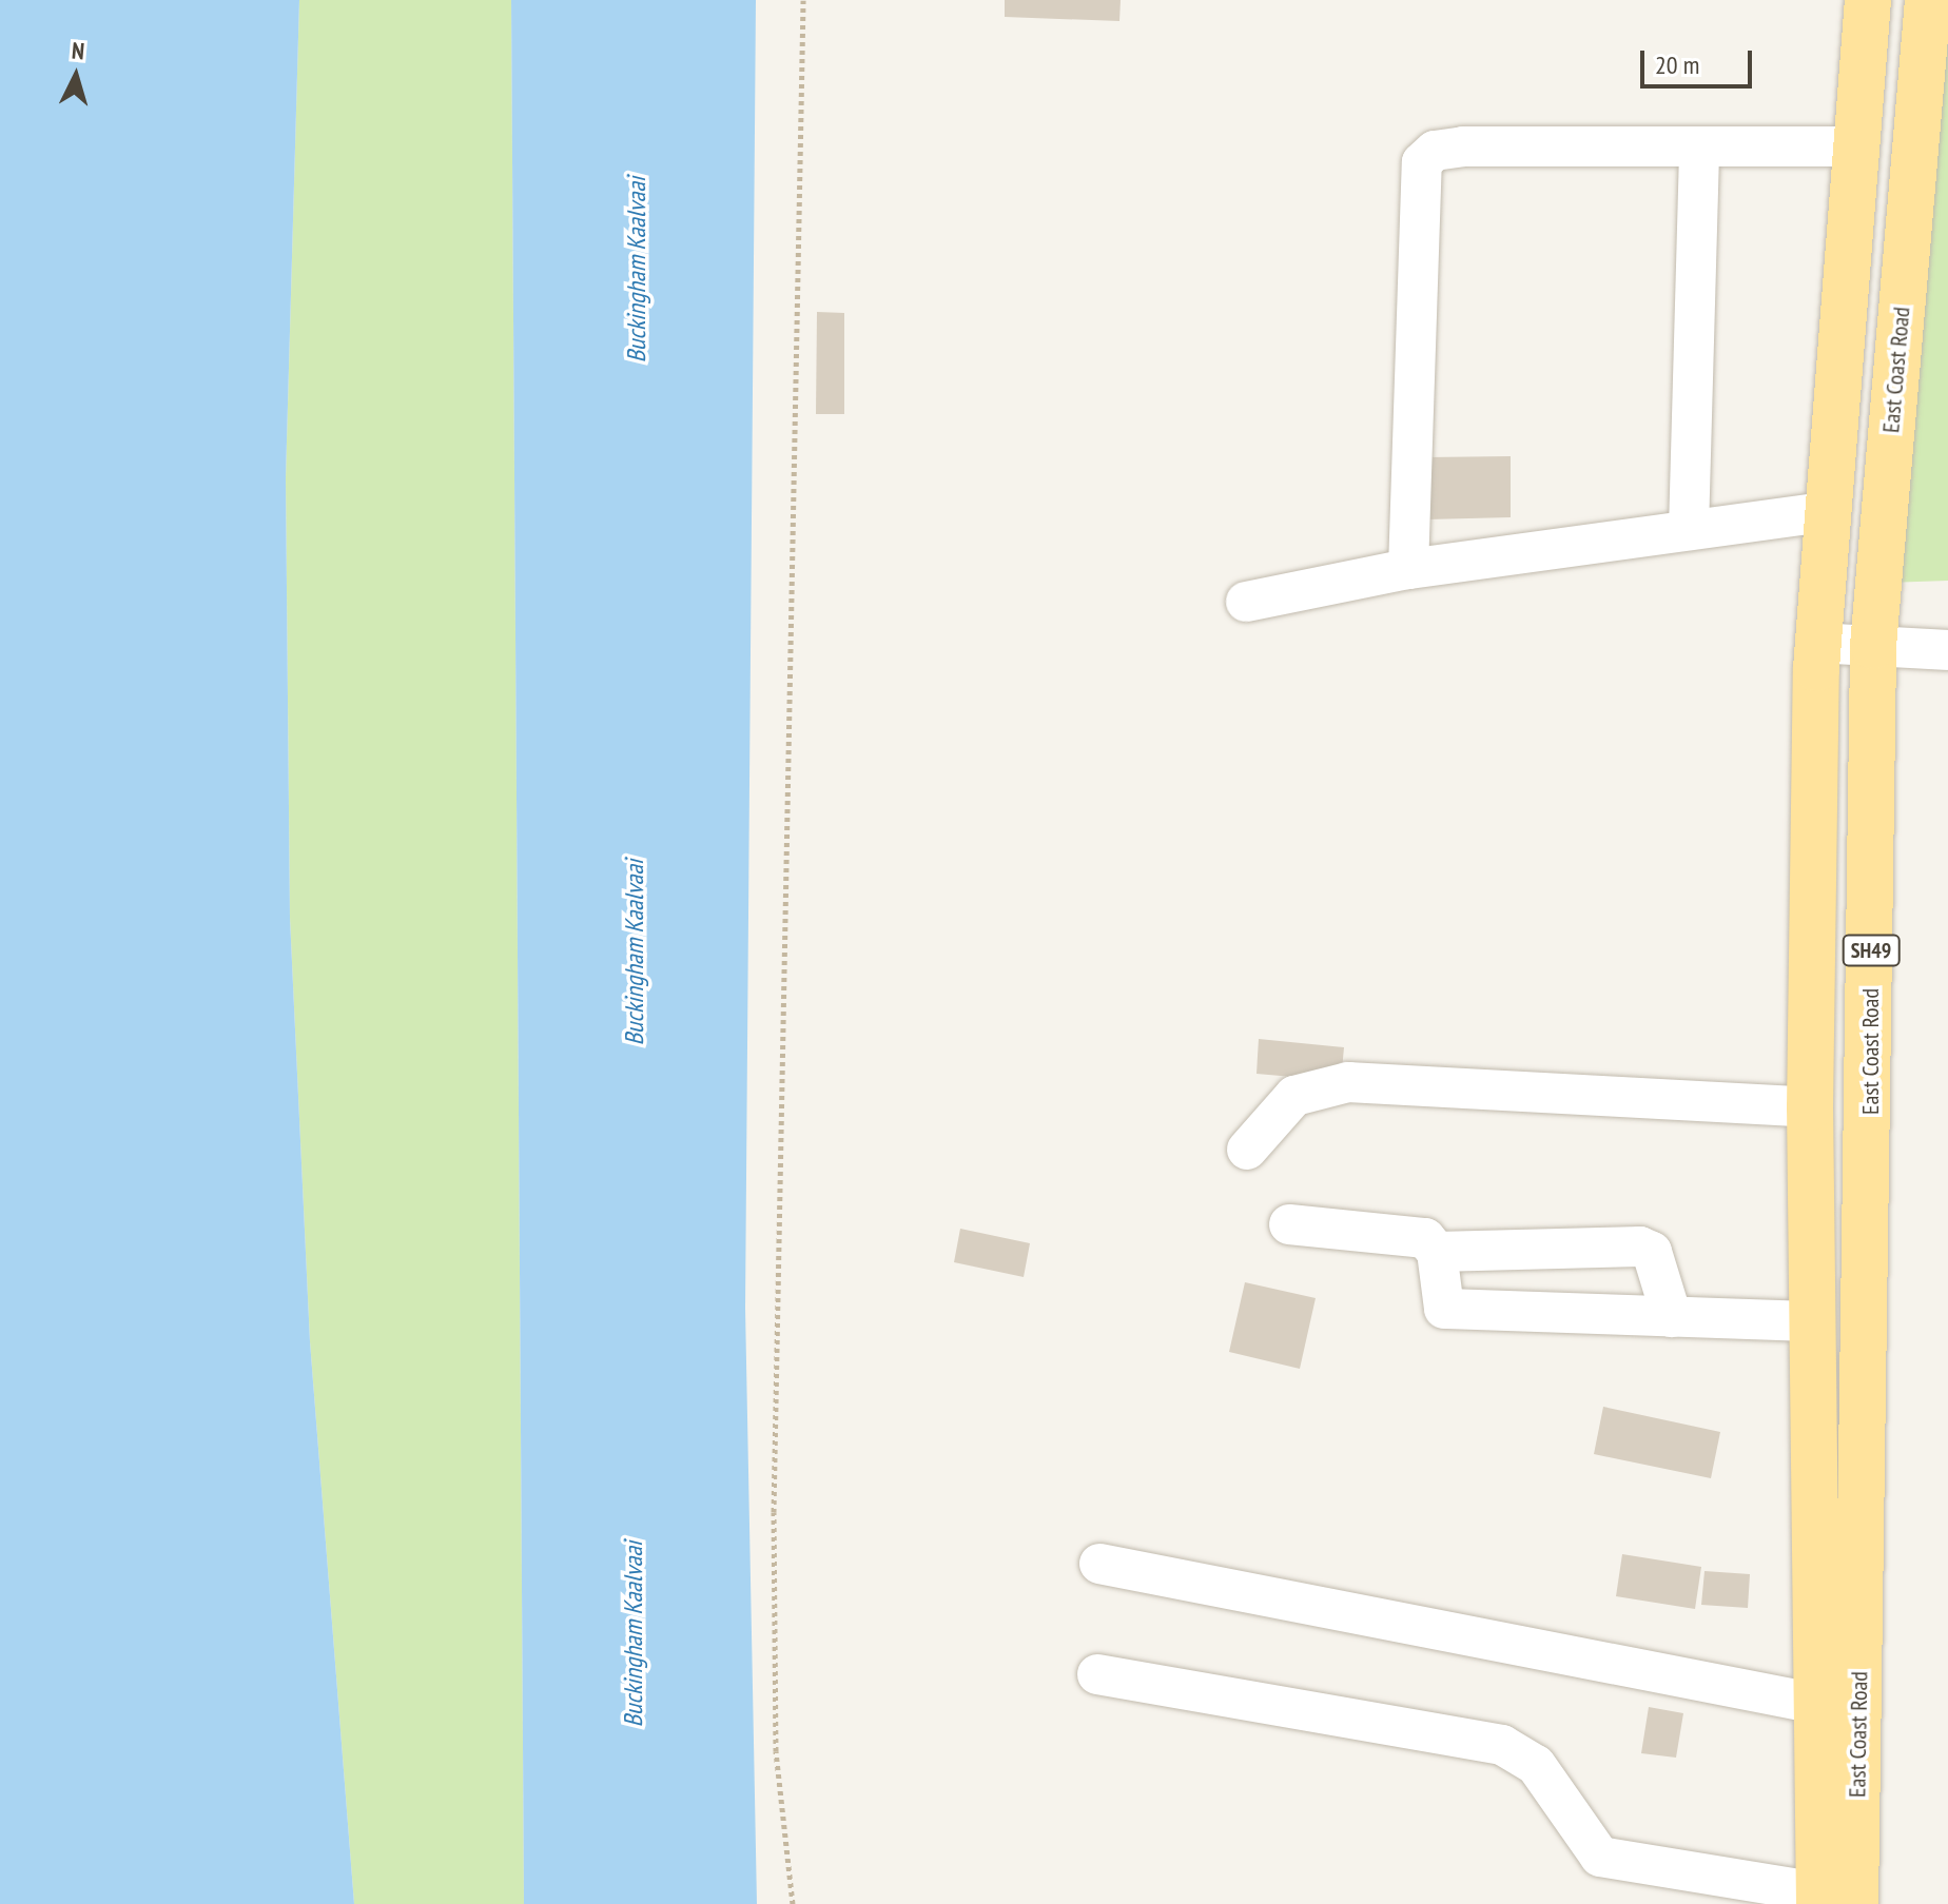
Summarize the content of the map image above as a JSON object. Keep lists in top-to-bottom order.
{
  "streets": {
    "main road": ["East Coast Road", "SH49"]
  },
  "water": ["Buckingham Kaalvaai"],
  "scale_bar": "20 m",
  "north": "top"
}
